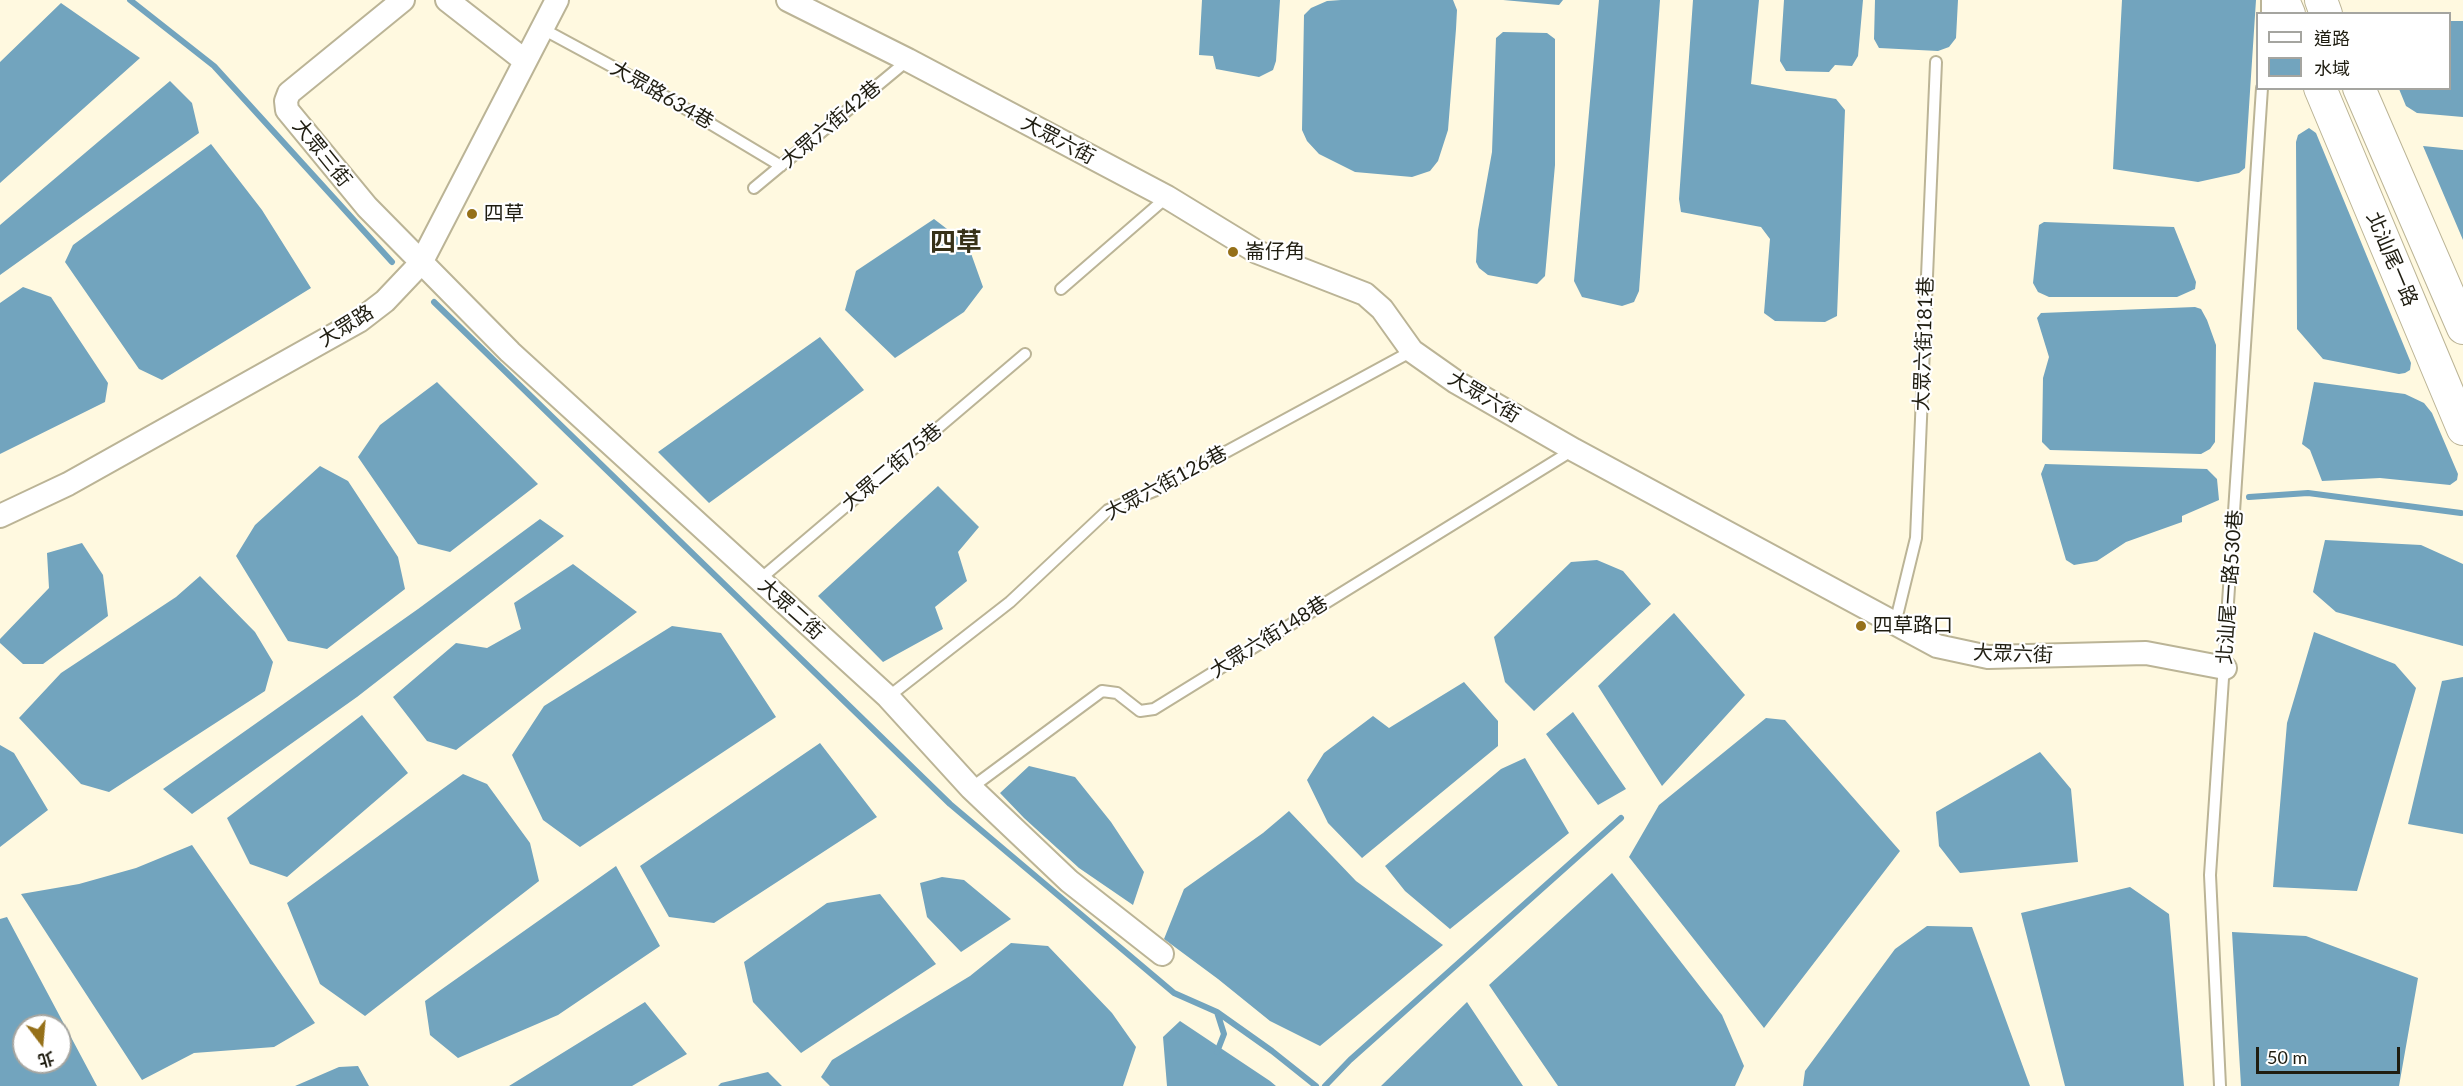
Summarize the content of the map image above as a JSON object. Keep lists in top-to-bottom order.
{
  "streets": {
    "street": [
      "大眾六街",
      "大眾三街",
      "北汕尾一路",
      "大眾路",
      "大眾二街"
    ],
    "lane": [
      "大眾路634巷",
      "大眾六街42巷",
      "大眾六街181巷",
      "大眾二街75巷",
      "大眾六街126巷",
      "北汕尾一路530巷",
      "大眾六街148巷"
    ]
  },
  "crossings": [
    ["大眾路634巷", "大眾六街42巷"],
    ["大眾路634巷", "大眾路"],
    ["大眾六街42巷", "大眾六街"],
    ["大眾六街", "大眾六街181巷"],
    ["大眾六街", "大眾六街126巷"],
    ["大眾六街", "北汕尾一路530巷"],
    ["大眾六街", "大眾六街148巷"],
    ["大眾三街", "大眾路"],
    ["大眾三街", "大眾二街"],
    ["大眾路", "大眾二街"],
    ["大眾二街75巷", "大眾二街"],
    ["大眾六街126巷", "大眾二街"],
    ["大眾二街", "大眾六街148巷"]
  ],
  "districts": ["四草"],
  "places": ["四草", "崙仔角", "四草路口"],
  "legend": ["道路", "水域"],
  "scale_bar": "50 m",
  "north": "bottom"
}
